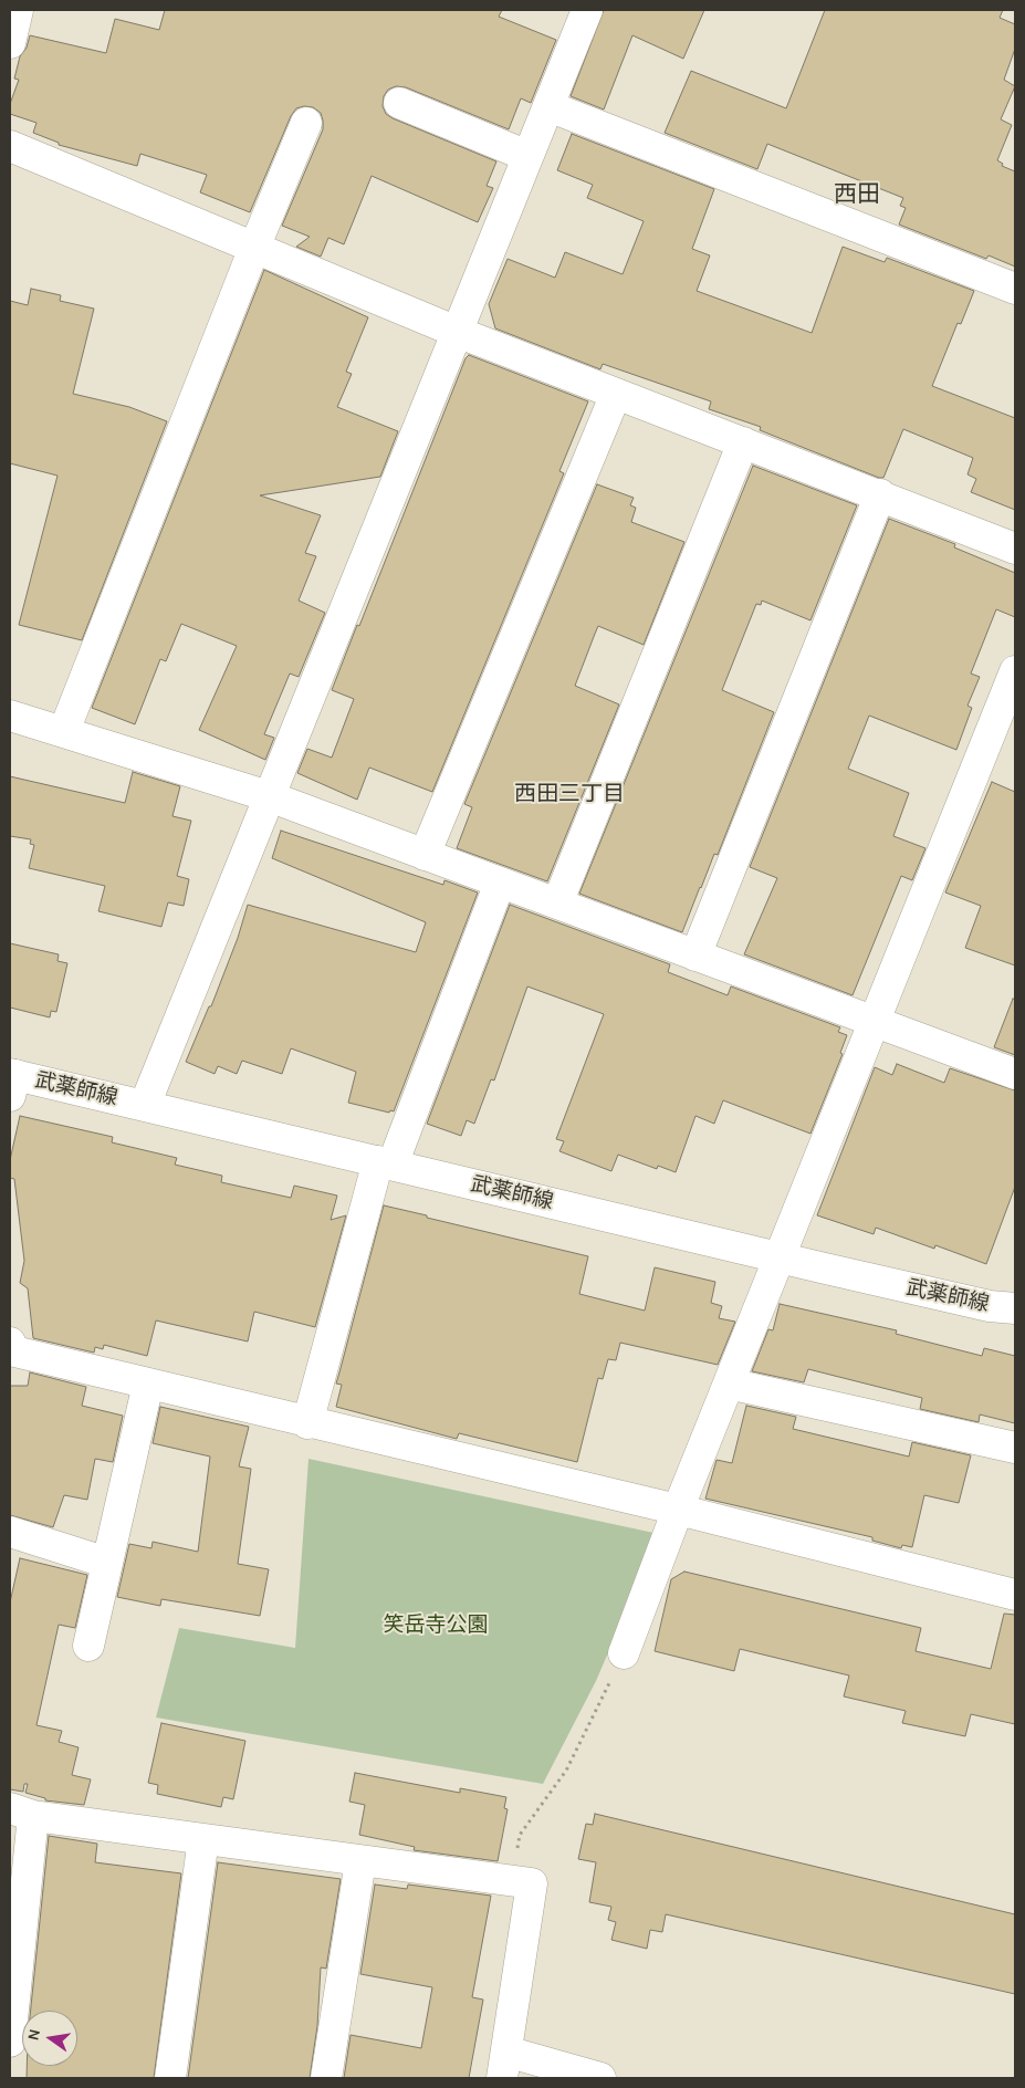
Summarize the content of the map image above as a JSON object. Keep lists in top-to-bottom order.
{
  "streets": {
    "street": ["武薬師線"]
  },
  "districts": ["西田", "西田三丁目"],
  "parks": ["笑岳寺公園"],
  "north": "left"
}
